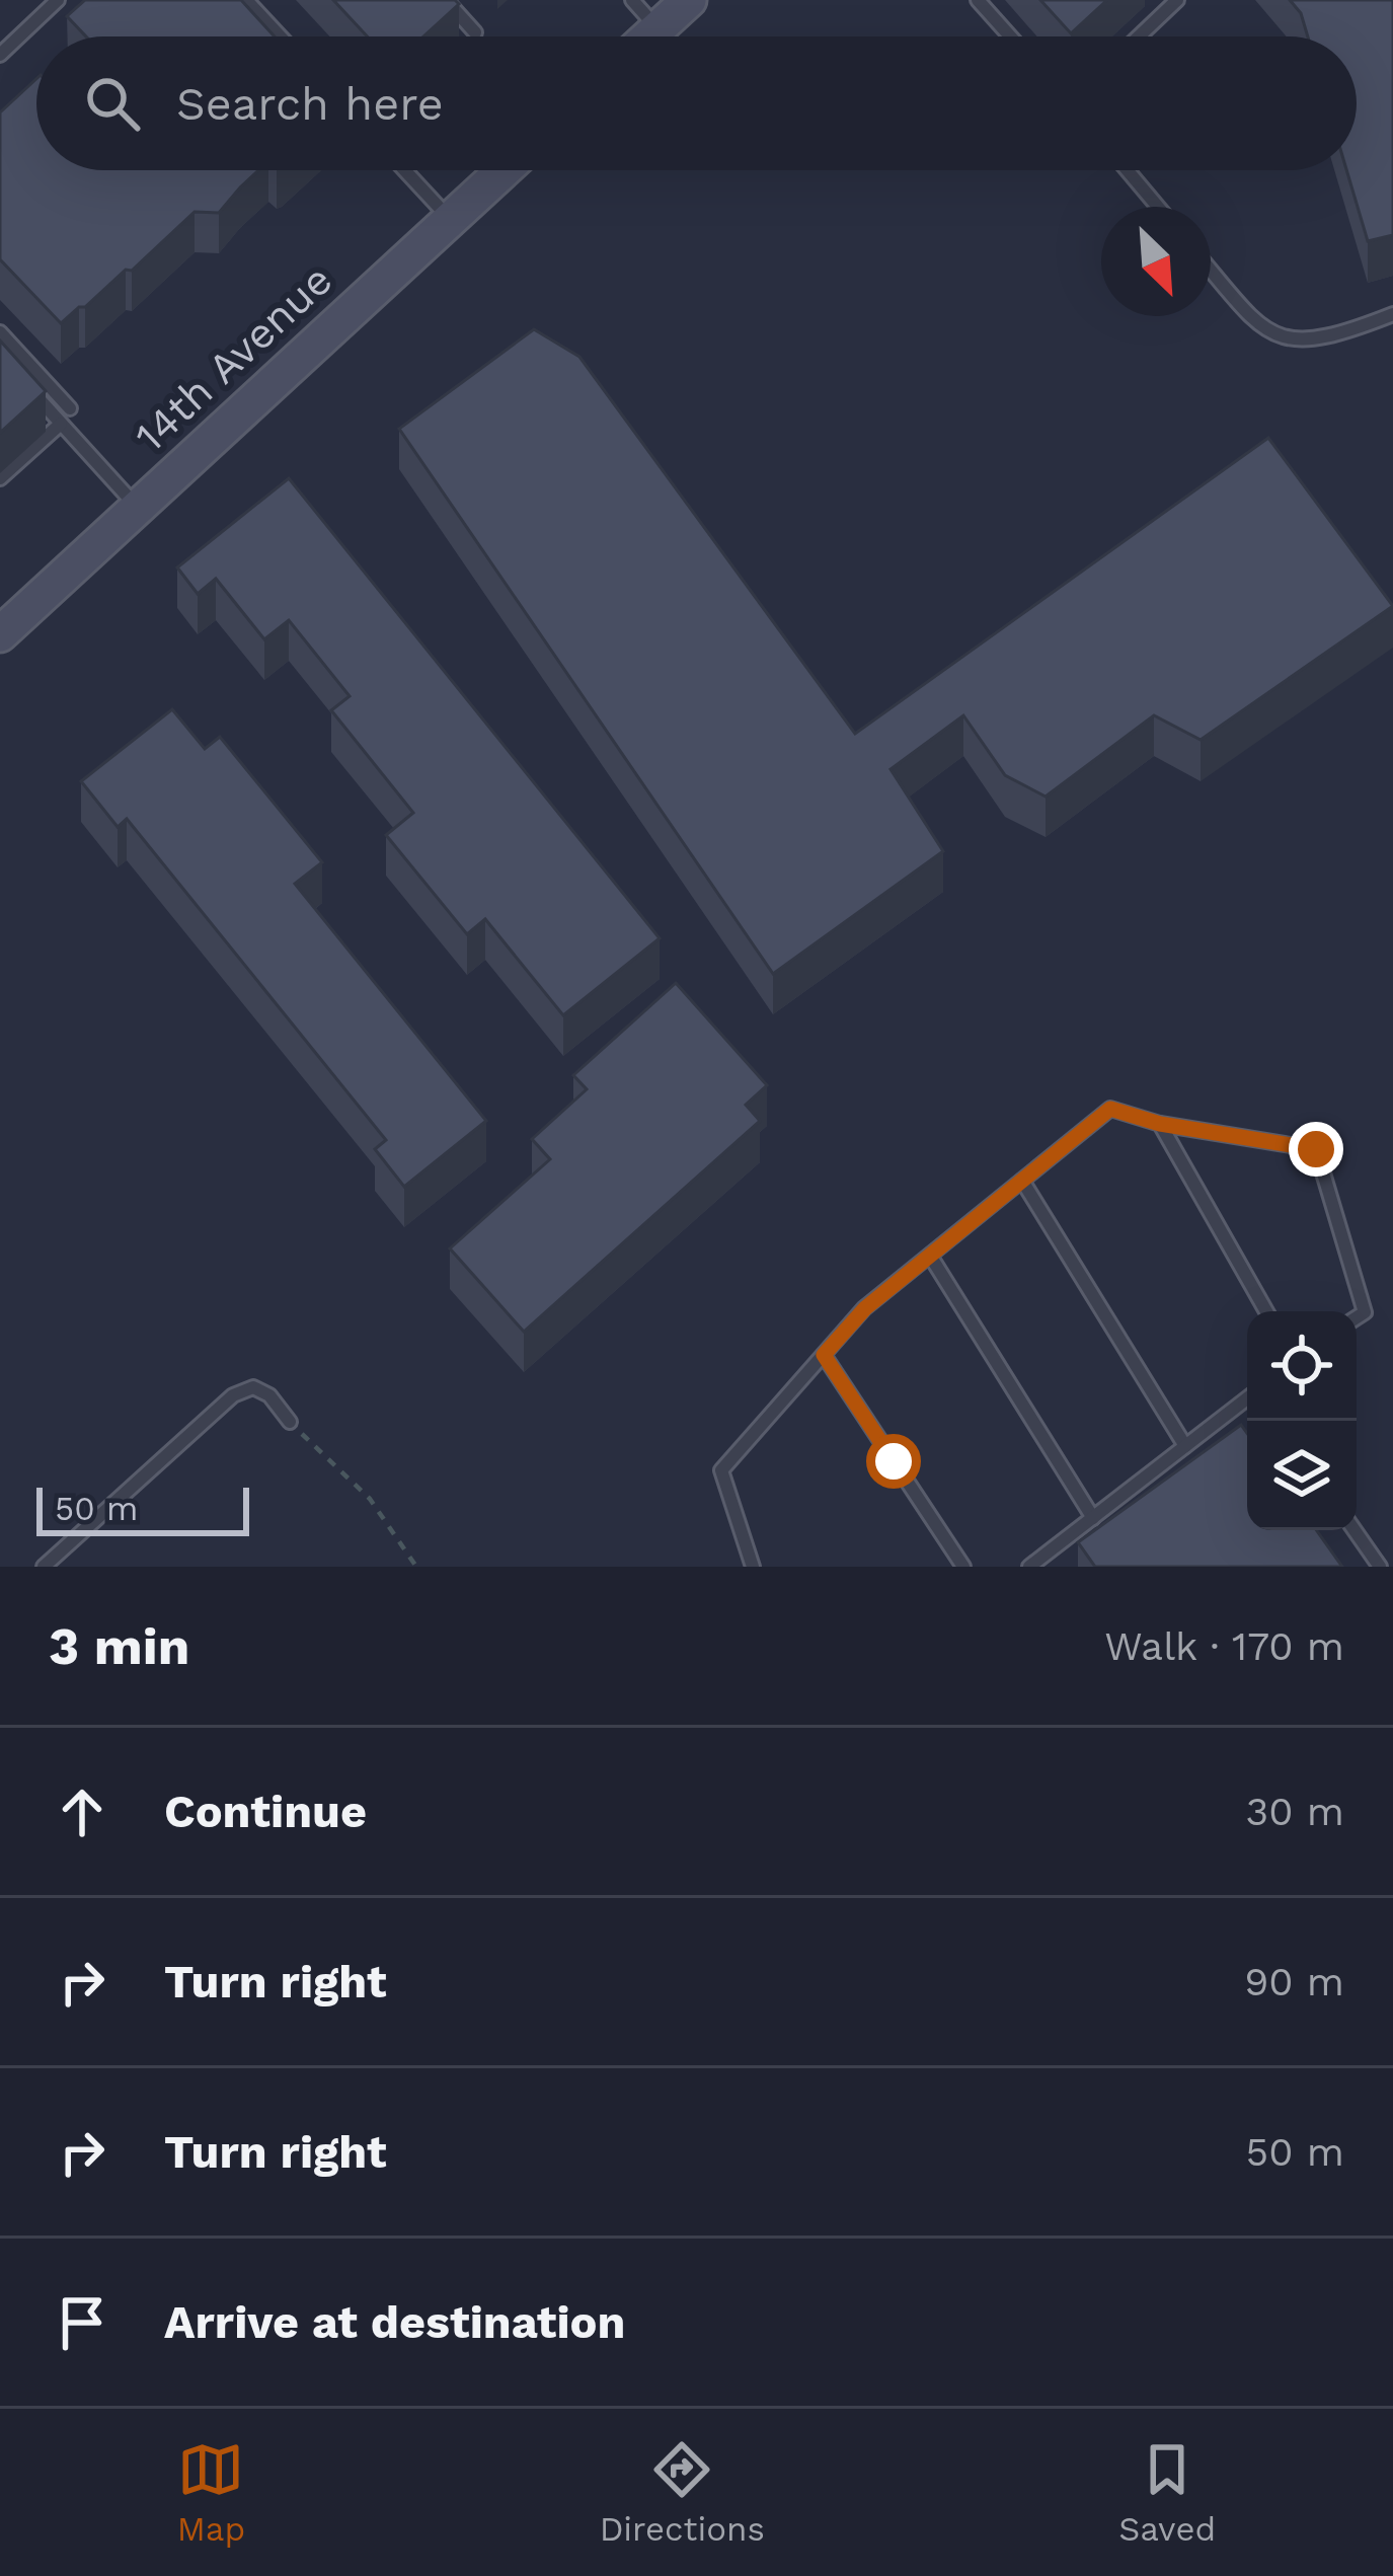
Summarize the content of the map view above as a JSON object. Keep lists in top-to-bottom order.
{
  "streets": {
    "main road": ["14th Avenue"]
  },
  "scale_bar": "50 m",
  "north": "bottom right",
  "page": {
    "search": "Search here",
    "scale": "50 m",
    "heading": ["3 min", "Walk · 170 m"],
    "list": [
      ["Continue", "30 m"],
      ["Turn right", "90 m"],
      ["Turn right", "50 m"],
      "Arrive at destination"
    ],
    "nav": ["Map", "Directions", "Saved"]
  }
}
